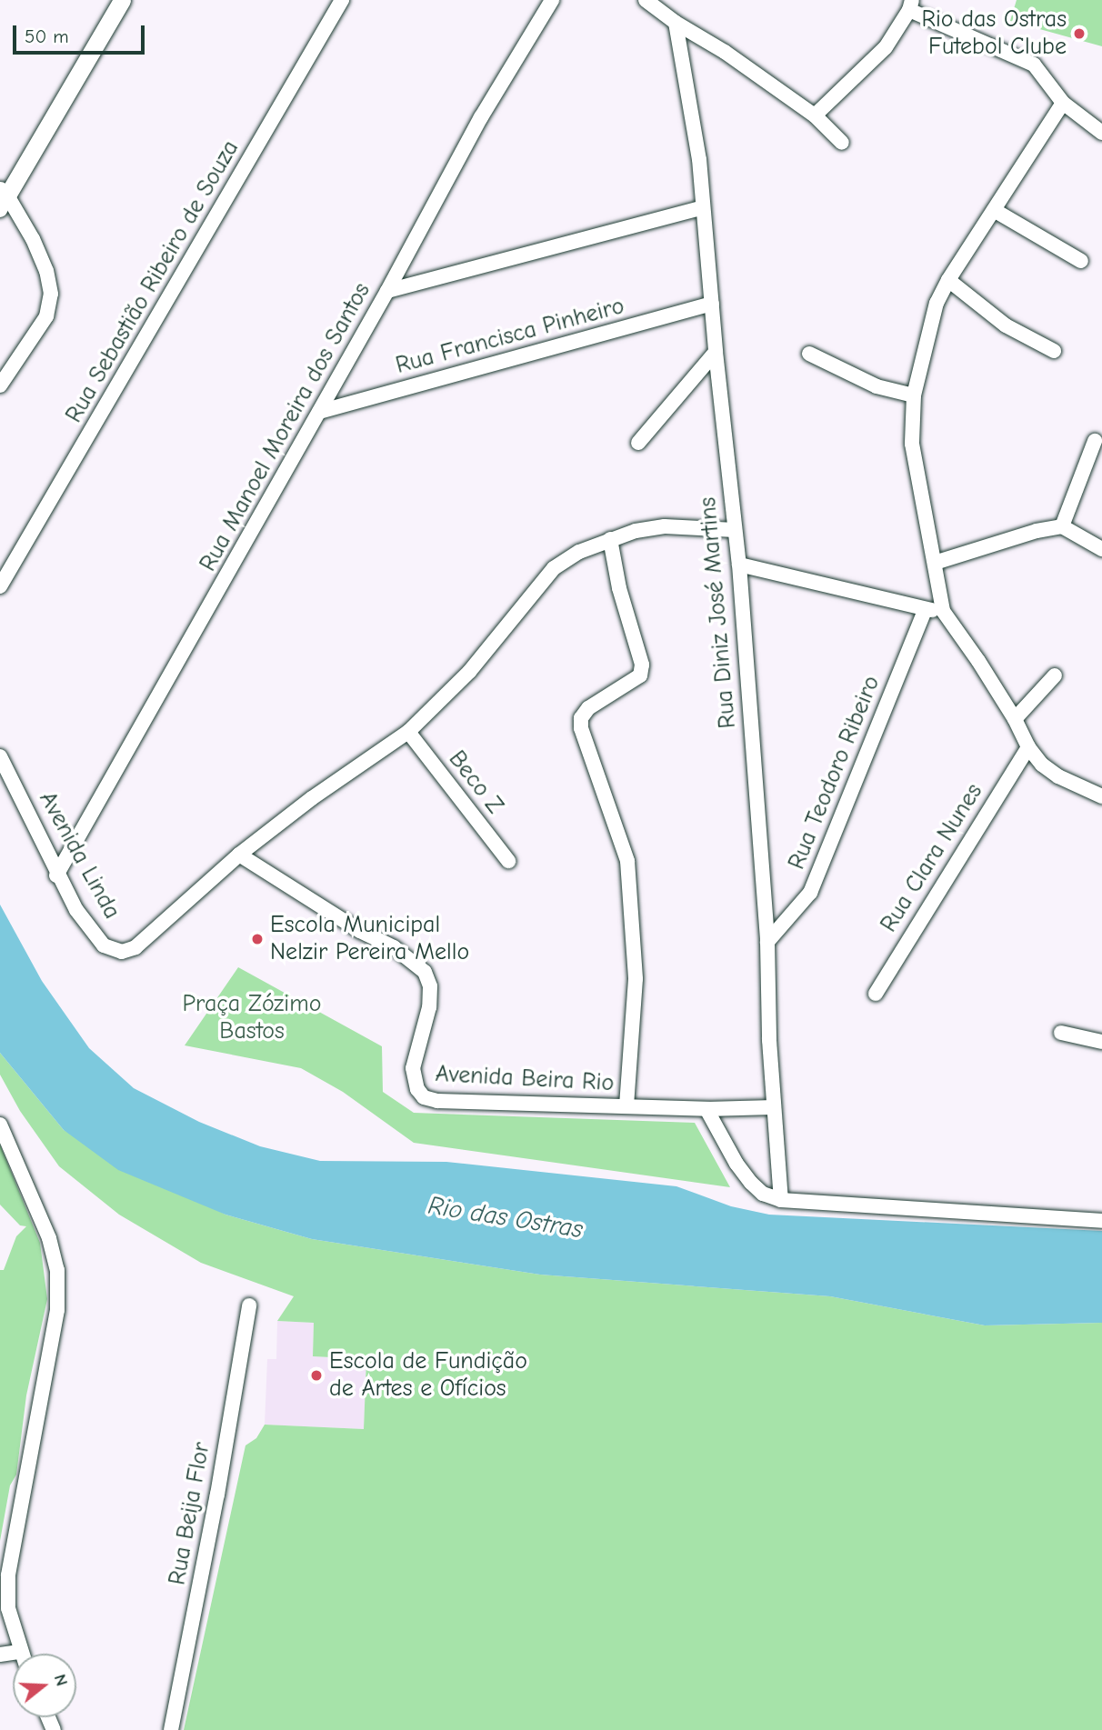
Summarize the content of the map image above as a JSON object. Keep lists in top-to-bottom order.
{
  "streets": {
    "street": [
      "Rua Sebastião Ribeiro de Souza",
      "Rua Francisca Pinheiro",
      "Rua Manoel Moreira dos Santos",
      "Rua Diniz José Martins",
      "Rua Teodoro Ribeiro",
      "Beco Z",
      "Avenida Linda",
      "Rua Clara Nunes",
      "Avenida Beira Rio",
      "Rua Beija Flor"
    ]
  },
  "crossings": [
    ["Rua Francisca Pinheiro", "Rua Manoel Moreira dos Santos"],
    ["Rua Francisca Pinheiro", "Rua Diniz José Martins"],
    ["Rua Manoel Moreira dos Santos", "Avenida Linda"],
    ["Rua Diniz José Martins", "Rua Teodoro Ribeiro"],
    ["Rua Diniz José Martins", "Avenida Beira Rio"],
    ["Avenida Linda", "Avenida Beira Rio"]
  ],
  "water": ["Rio das Ostras"],
  "parks": ["Praça Zózimo Bastos"],
  "places": ["Rio das Ostras Futebol Clube", "Escola Municipal Nelzir Pereira Mello", "Escola de Fundição de Artes e Ofícios"],
  "scale_bar": "50 m",
  "north": "right"
}
